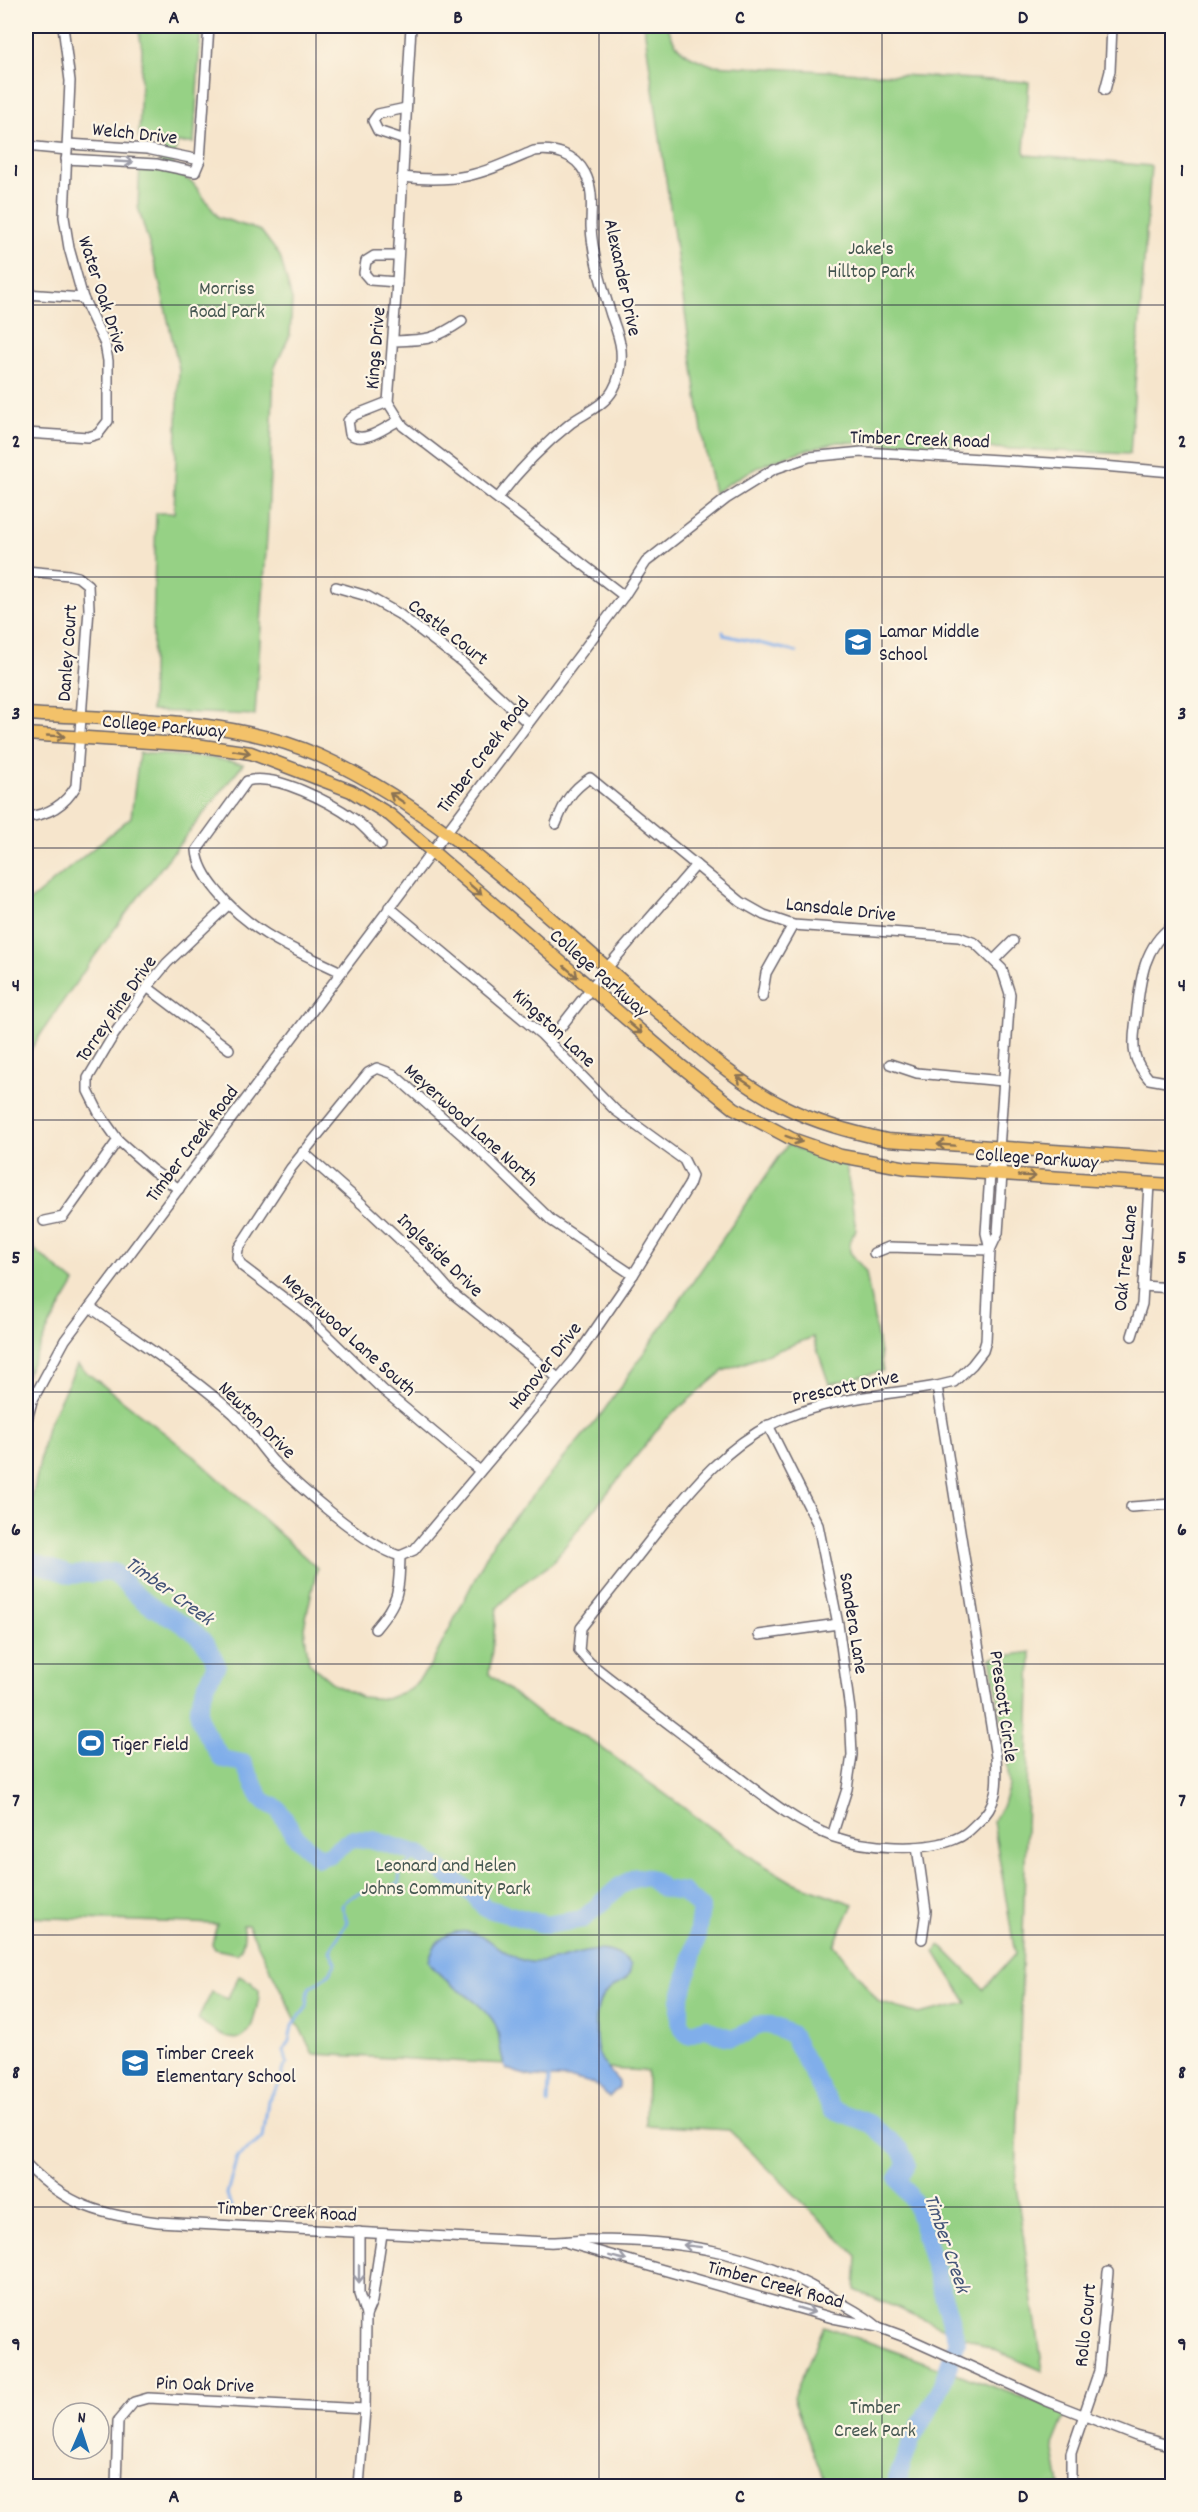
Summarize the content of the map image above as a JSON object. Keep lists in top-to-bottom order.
{
  "streets": {
    "main road": ["College Parkway"],
    "street": [
      "Welch Drive",
      "Alexander Drive",
      "Water Oak Drive",
      "Kings Drive",
      "Timber Creek Road",
      "Castle Court",
      "Danley Court",
      "Lansdale Drive",
      "Torrey Pine Drive",
      "Kingston Lane",
      "Meyerwood Lane North",
      "Ingleside Drive",
      "Oak Tree Lane",
      "Meyerwood Lane South",
      "Hanover Drive",
      "Prescott Drive",
      "Newton Drive",
      "Sandera Lane",
      "Prescott Circle",
      "Rollo Court",
      "Pin Oak Drive"
    ]
  },
  "crossings": [
    ["Welch Drive", "Water Oak Drive"],
    ["Alexander Drive", "Kings Drive"],
    ["Kings Drive", "Timber Creek Road"],
    ["Timber Creek Road", "Castle Court"],
    ["Timber Creek Road", "College Parkway"],
    ["Timber Creek Road", "Torrey Pine Drive"],
    ["Timber Creek Road", "Kingston Lane"],
    ["Timber Creek Road", "Newton Drive"],
    ["Timber Creek Road", "Rollo Court"],
    ["Danley Court", "College Parkway"],
    ["College Parkway", "Lansdale Drive"],
    ["College Parkway", "Oak Tree Lane"],
    ["College Parkway", "Prescott Drive"],
    ["Lansdale Drive", "Prescott Drive"],
    ["Kingston Lane", "Hanover Drive"],
    ["Meyerwood Lane North", "Ingleside Drive"],
    ["Meyerwood Lane North", "Meyerwood Lane South"],
    ["Meyerwood Lane North", "Hanover Drive"],
    ["Ingleside Drive", "Meyerwood Lane South"],
    ["Ingleside Drive", "Hanover Drive"],
    ["Meyerwood Lane South", "Hanover Drive"],
    ["Hanover Drive", "Newton Drive"],
    ["Prescott Drive", "Sandera Lane"],
    ["Prescott Drive", "Prescott Circle"],
    ["Sandera Lane", "Prescott Circle"]
  ],
  "water": ["Timber Creek"],
  "parks": [
    "Jake's Hilltop Park",
    "Morriss Road Park",
    "Leonard and Helen Johns Community Park",
    "Timber Creek Park"
  ],
  "places": {
    "school or university": ["Lamar Middle School", "Timber Creek Elementary School"],
    "sports": ["Tiger Field"]
  },
  "north": "top",
  "grid": {
    "columns": [
      "A",
      "B",
      "C",
      "D"
    ],
    "rows": [
      "1",
      "2",
      "3",
      "4",
      "5",
      "6",
      "7",
      "8",
      "9"
    ]
  }
}
